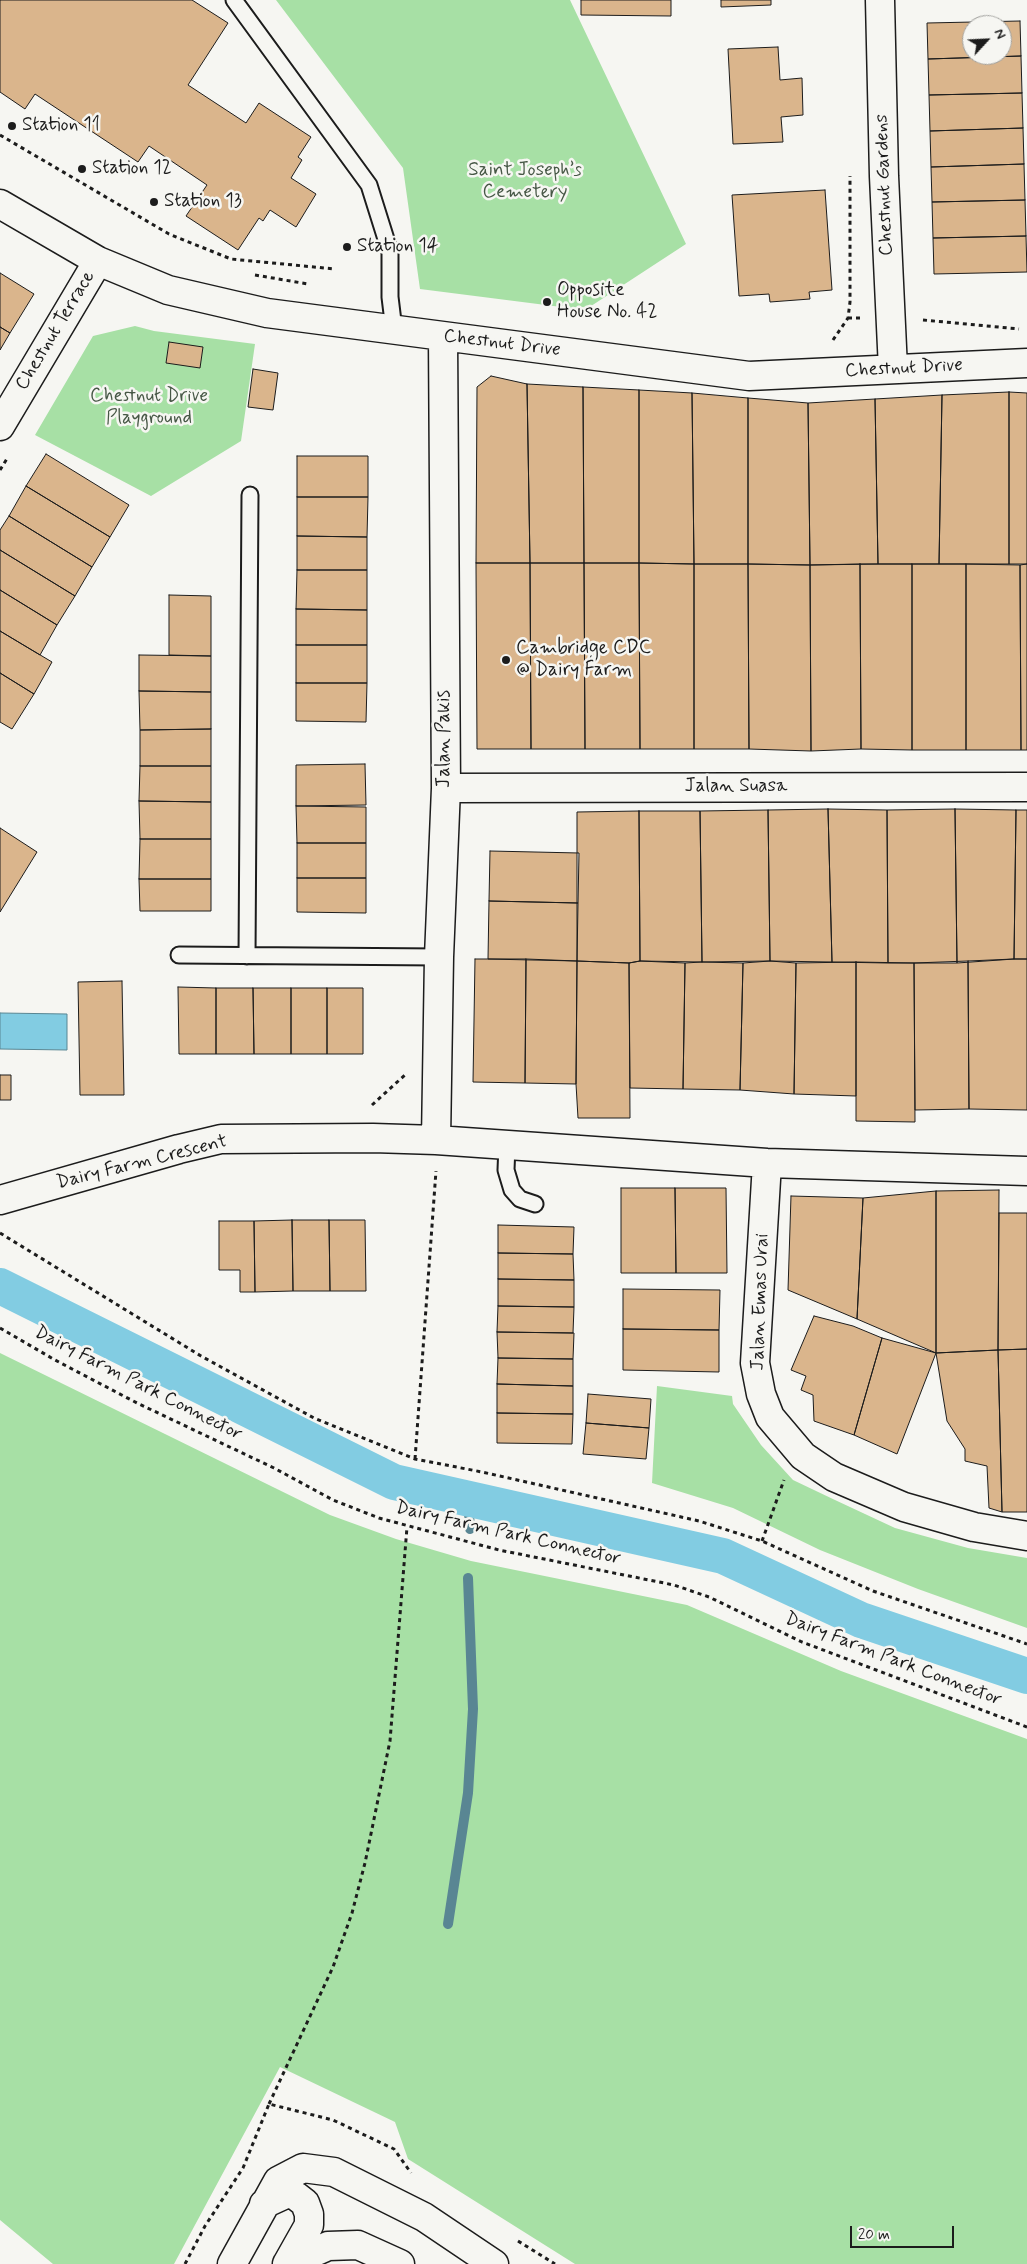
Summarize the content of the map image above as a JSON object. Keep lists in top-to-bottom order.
{
  "streets": {
    "street": [
      "Chestnut Gardens",
      "Chestnut Terrace",
      "Chestnut Drive",
      "Jalan Pakis",
      "Jalan Suasa",
      "Dairy Farm Crescent",
      "Jalan Emas Urai"
    ],
    "path": ["Dairy Farm Park Connector"]
  },
  "crossings": [
    ["Chestnut Gardens", "Chestnut Drive"],
    ["Chestnut Terrace", "Chestnut Drive"],
    ["Chestnut Drive", "Jalan Pakis"],
    ["Jalan Pakis", "Jalan Suasa"],
    ["Jalan Pakis", "Dairy Farm Crescent"]
  ],
  "parks": ["Saint Joseph’s Cemetery", "Chestnut Drive Playground"],
  "places": [
    "Station 11",
    "Station 12",
    "Station 13",
    "Station 14",
    "Opposite House No. 42",
    "Cambridge CDC @ Dairy Farm"
  ],
  "scale_bar": "20 m",
  "north": "top right"
}
